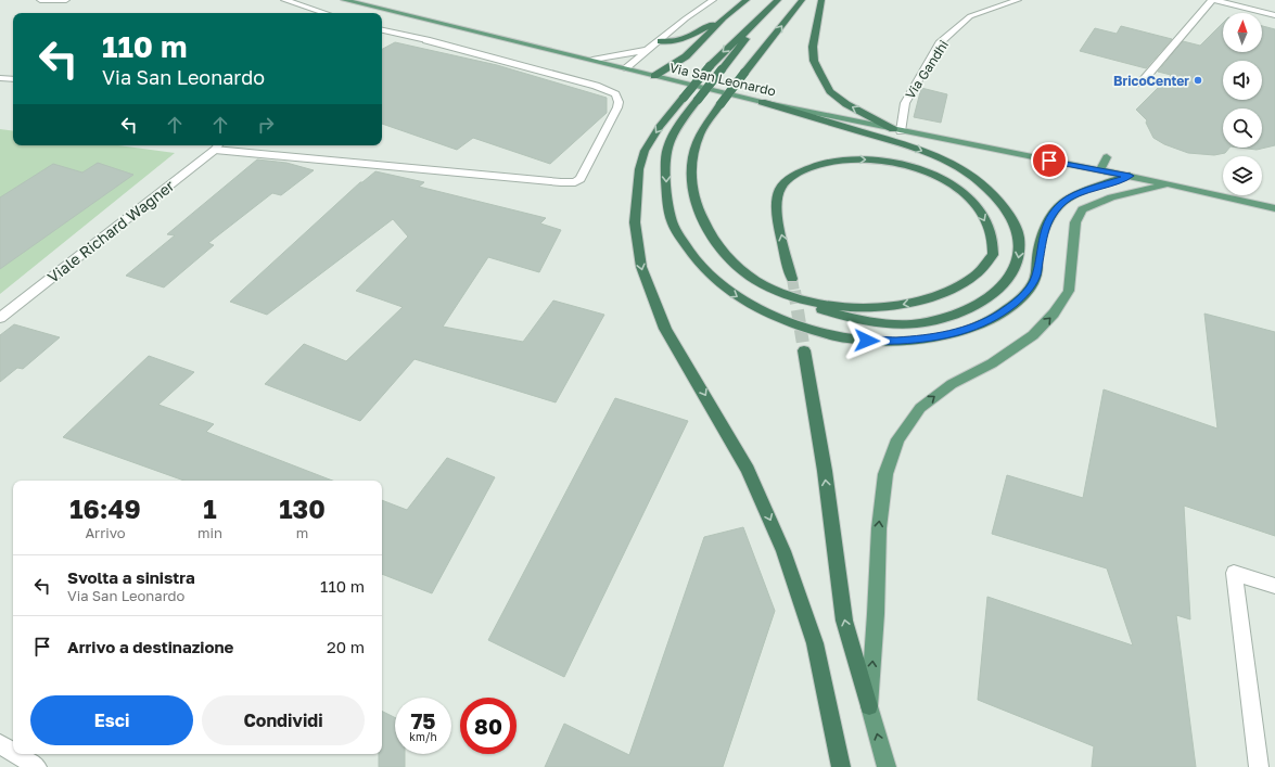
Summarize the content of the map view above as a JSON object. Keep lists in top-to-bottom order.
{
  "streets": {
    "main road": ["Via San Leonardo"],
    "street": ["Via Gandhi", "Viale Richard Wagner"]
  },
  "crossings": [
    ["Via Gandhi", "Via San Leonardo"]
  ],
  "places": ["BricoCenter"],
  "north": "top",
  "page": {
    "turn": ["110 m", "Via San Leonardo"],
    "eta": [
      "16:49",
      "Arrivo",
      "1",
      "min",
      "130",
      "m"
    ],
    "list": [
      {
        "name": "Svolta a sinistra",
        "note": "Via San Leonardo",
        "value": "110 m"
      },
      {
        "name": "Arrivo a destinazione",
        "value": "20 m"
      }
    ],
    "buttons": ["Esci", "Condividi"],
    "speed": "75 km/h",
    "limit": "80"
  }
}
